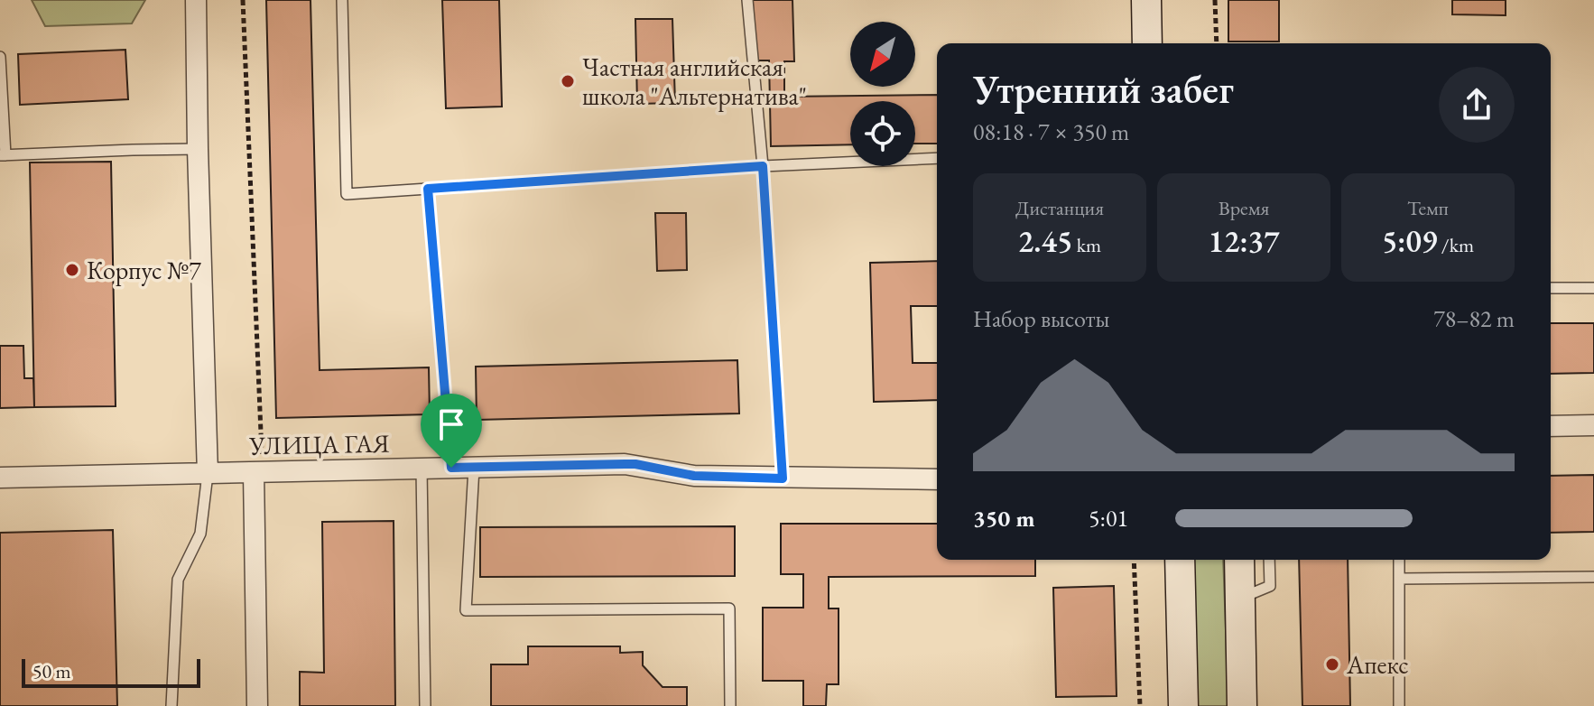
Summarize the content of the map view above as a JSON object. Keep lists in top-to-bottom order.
{
  "streets": {
    "street": ["УЛИЦА ГАЯ"]
  },
  "places": ["Частная английская школа \"Альтернатива\"", "Корпус №7", "Апекс"],
  "scale_bar": "50 m",
  "north": "bottom left",
  "page": {
    "heading": ["Утренний забег", "08:18 · 7 × 350 m"],
    "stats": [
      ["Дистанция", "2.45 km"],
      ["Время", "12:37"],
      ["Темп", "5:09 /km"]
    ],
    "chart": ["Набор высоты", "78–82 m"],
    "list": [
      {
        "name": "350 m",
        "note": "5:01"
      }
    ],
    "scale": "50 m"
  }
}
